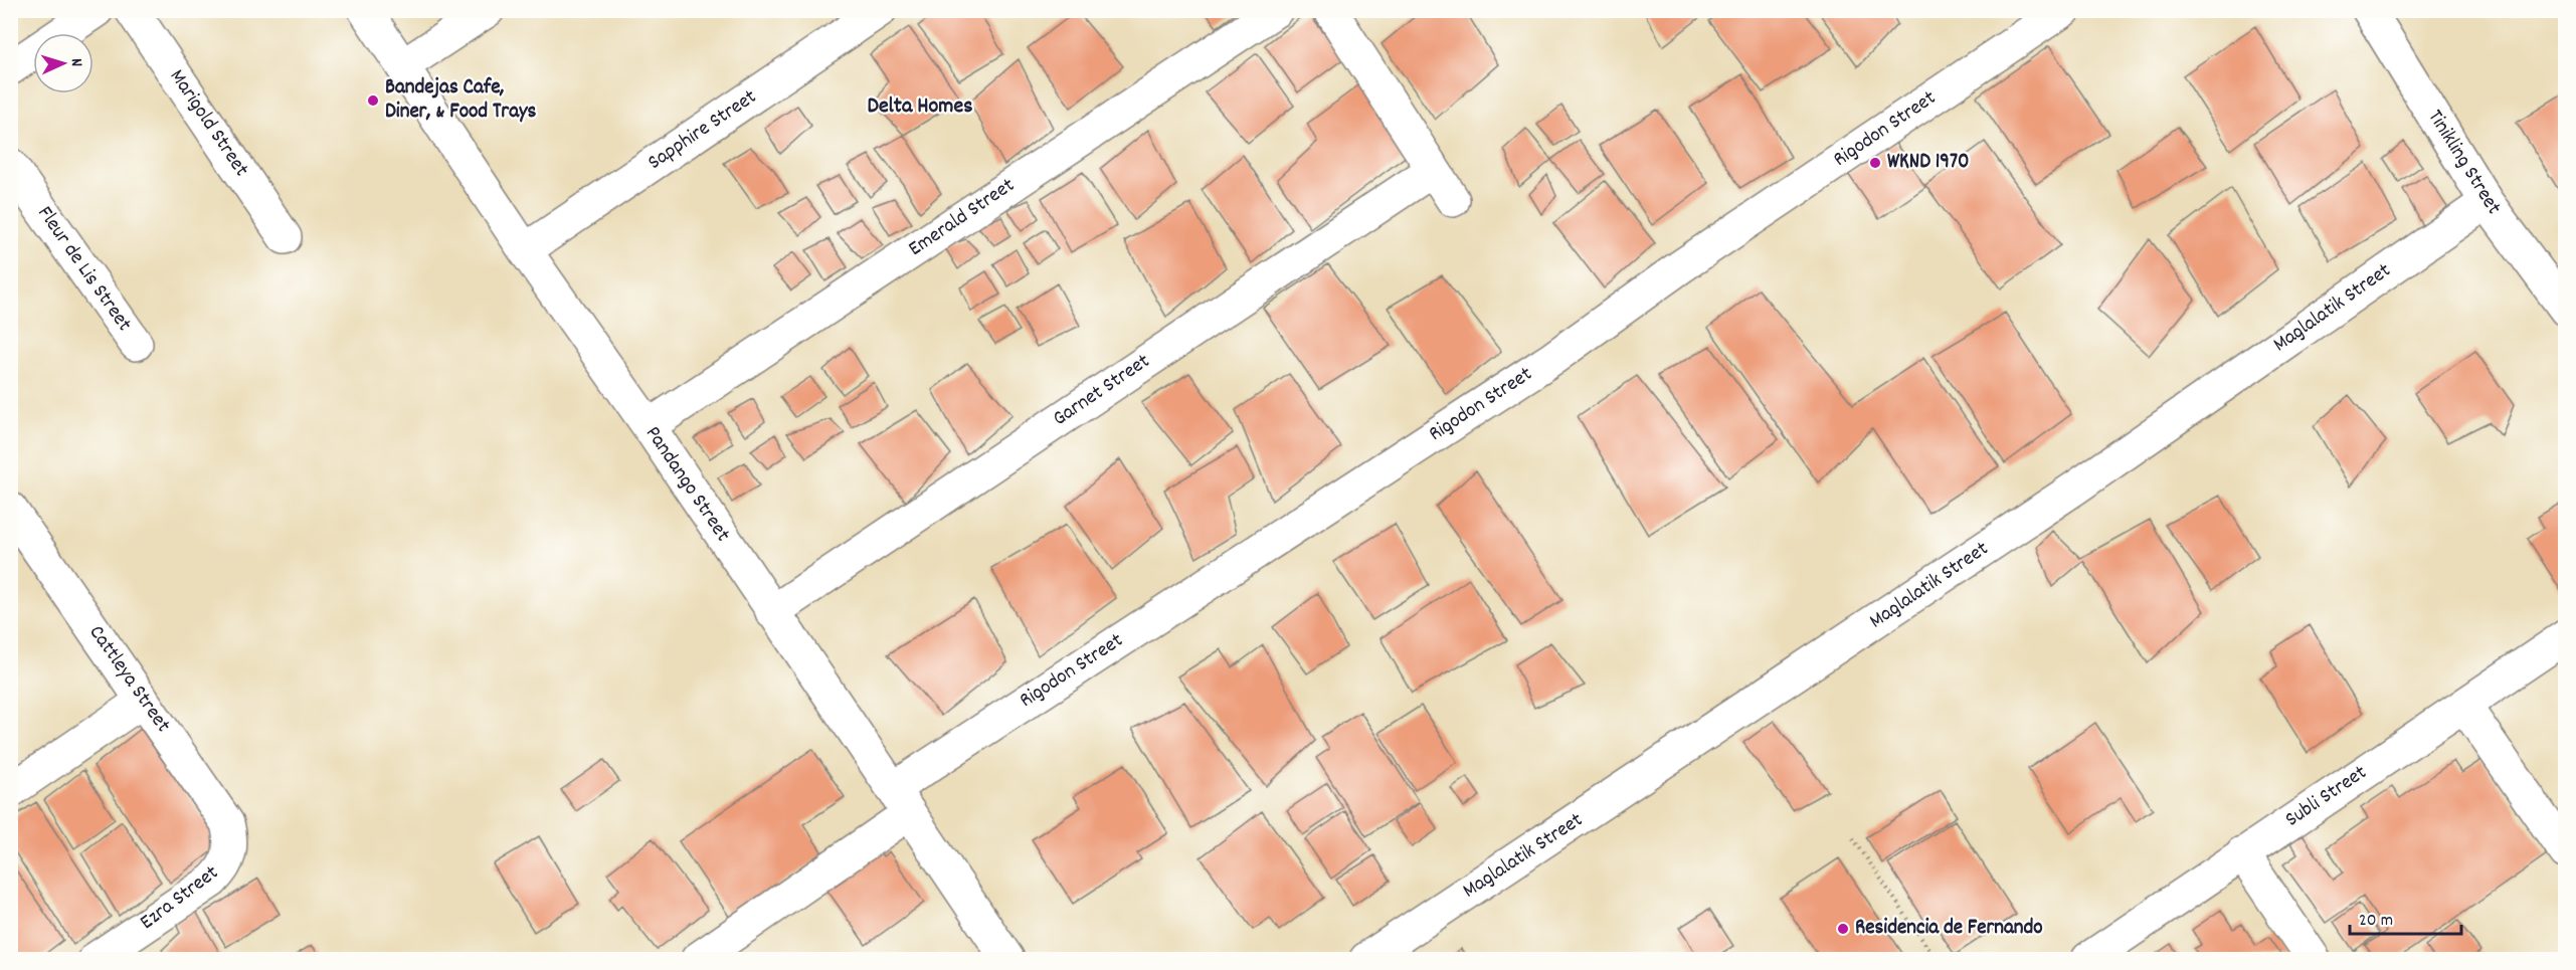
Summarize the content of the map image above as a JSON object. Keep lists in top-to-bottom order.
{
  "streets": {
    "street": [
      "Marigold Street",
      "Rigodon Street",
      "Sapphire Street",
      "Tinikling Street",
      "Emerald Street",
      "Fleur de Lis Street",
      "Maglalatik Street",
      "Garnet Street",
      "Pandango Street",
      "Cattleya Street",
      "Subli Street",
      "Ezra Street"
    ]
  },
  "crossings": [
    ["Rigodon Street", "Pandango Street"],
    ["Sapphire Street", "Pandango Street"],
    ["Tinikling Street", "Maglalatik Street"],
    ["Emerald Street", "Pandango Street"],
    ["Garnet Street", "Pandango Street"],
    ["Cattleya Street", "Ezra Street"]
  ],
  "districts": ["Delta Homes"],
  "places": ["Bandejas Cafe, Diner, & Food Trays", "WKND 1970", "Residencia de Fernando"],
  "scale_bar": "20 m",
  "north": "right"
}
